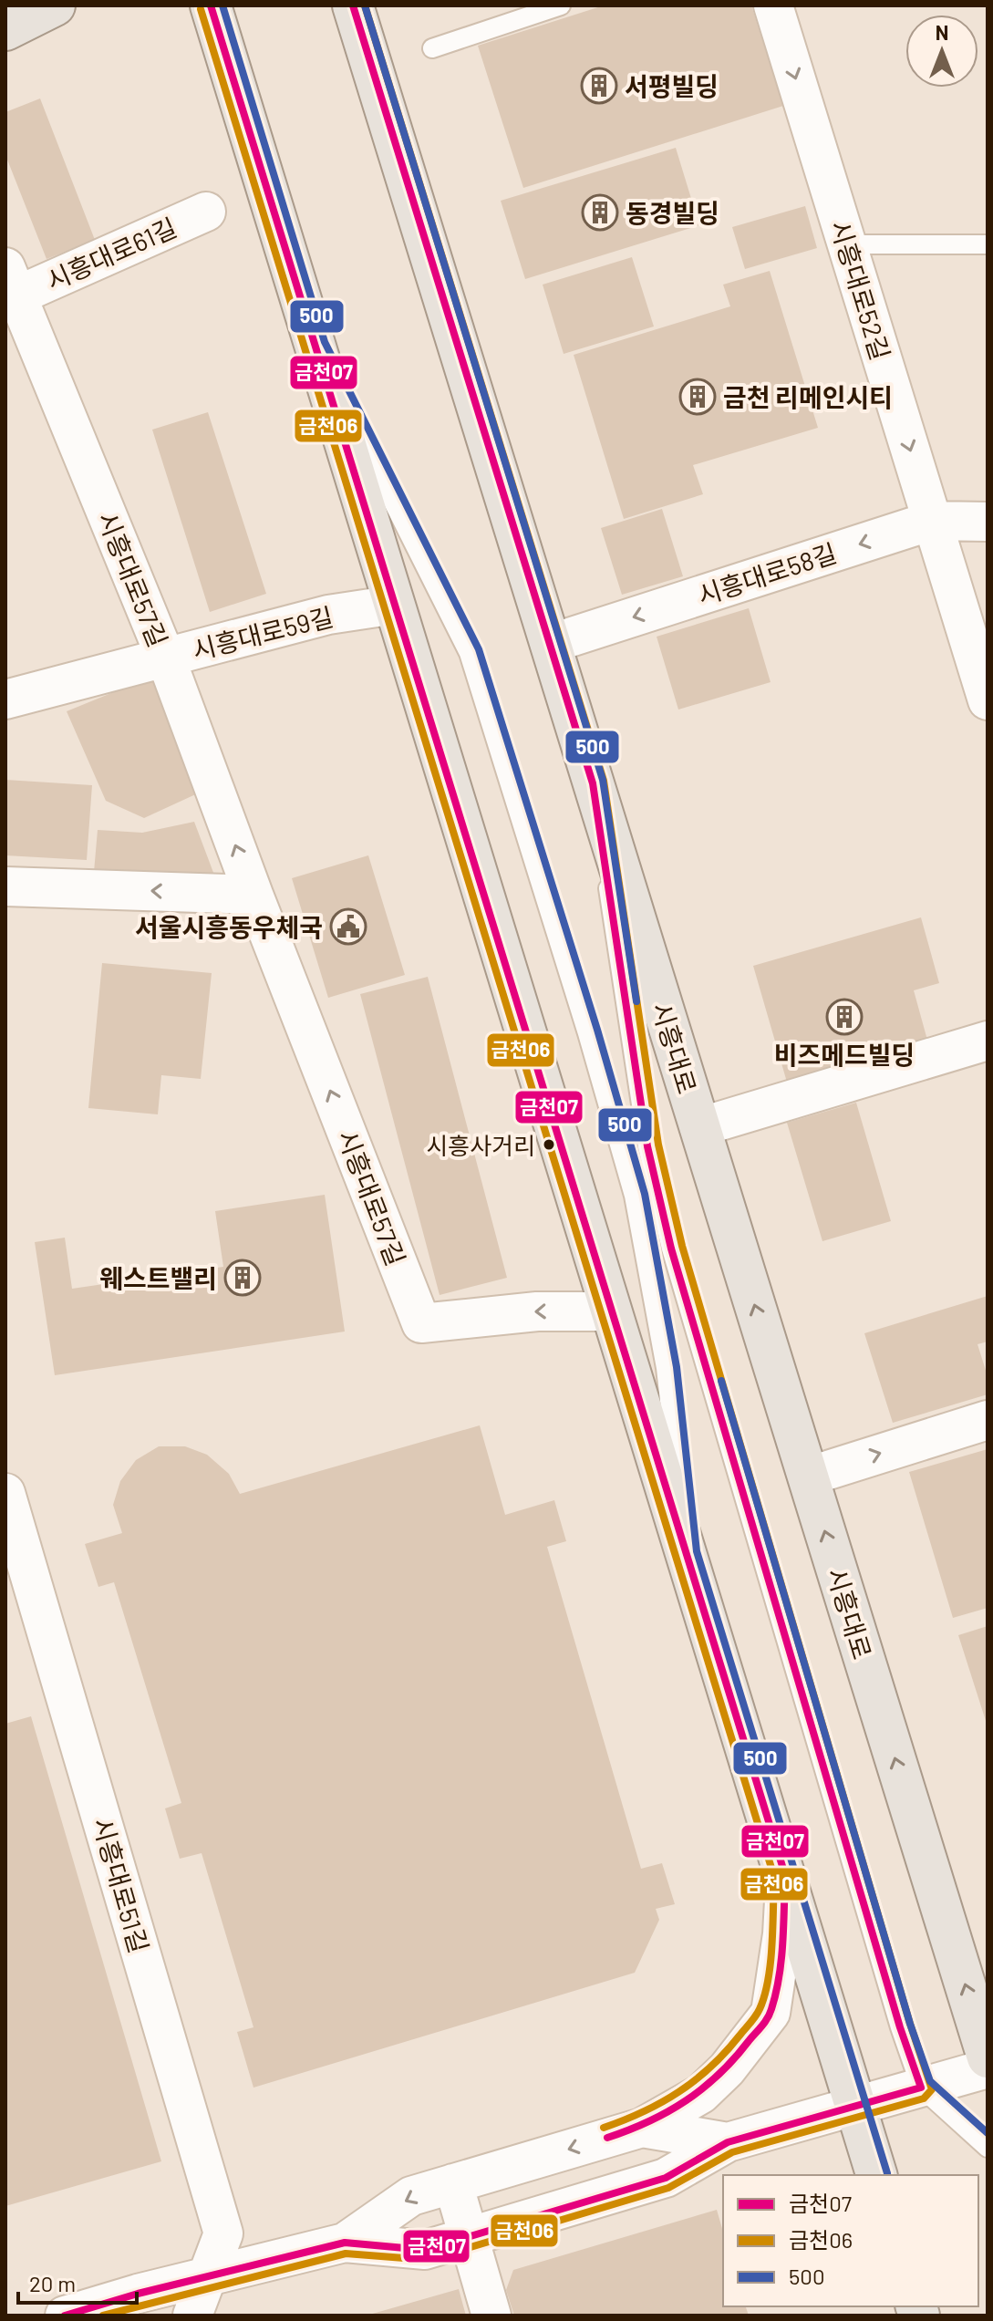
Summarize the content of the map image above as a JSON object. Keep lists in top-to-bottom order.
{
  "streets": {
    "main road": ["시흥대로"],
    "street": [
      "시흥대로61길",
      "시흥대로52길",
      "시흥대로58길",
      "시흥대로57길",
      "시흥대로59길",
      "시흥대로51길"
    ]
  },
  "crossings": [
    ["시흥대로61길", "시흥대로57길"],
    ["시흥대로52길", "시흥대로58길"],
    ["시흥대로58길", "시흥대로"],
    ["시흥대로57길", "시흥대로59길"]
  ],
  "one_way": ["시흥대로52길", "시흥대로58길", "시흥대로57길"],
  "places": {
    "building": [
      "서평빌딩",
      "동경빌딩",
      "금천 리메인시티",
      "비즈메드빌딩",
      "웨스트밸리"
    ],
    "public building": ["서울시흥동우체국"],
    "other": ["시흥사거리"]
  },
  "lines": ["transit line 금천07", "transit line 금천06", "transit line 500"],
  "legend": ["금천07", "금천06", "500"],
  "scale_bar": "20 m",
  "north": "top"
}
